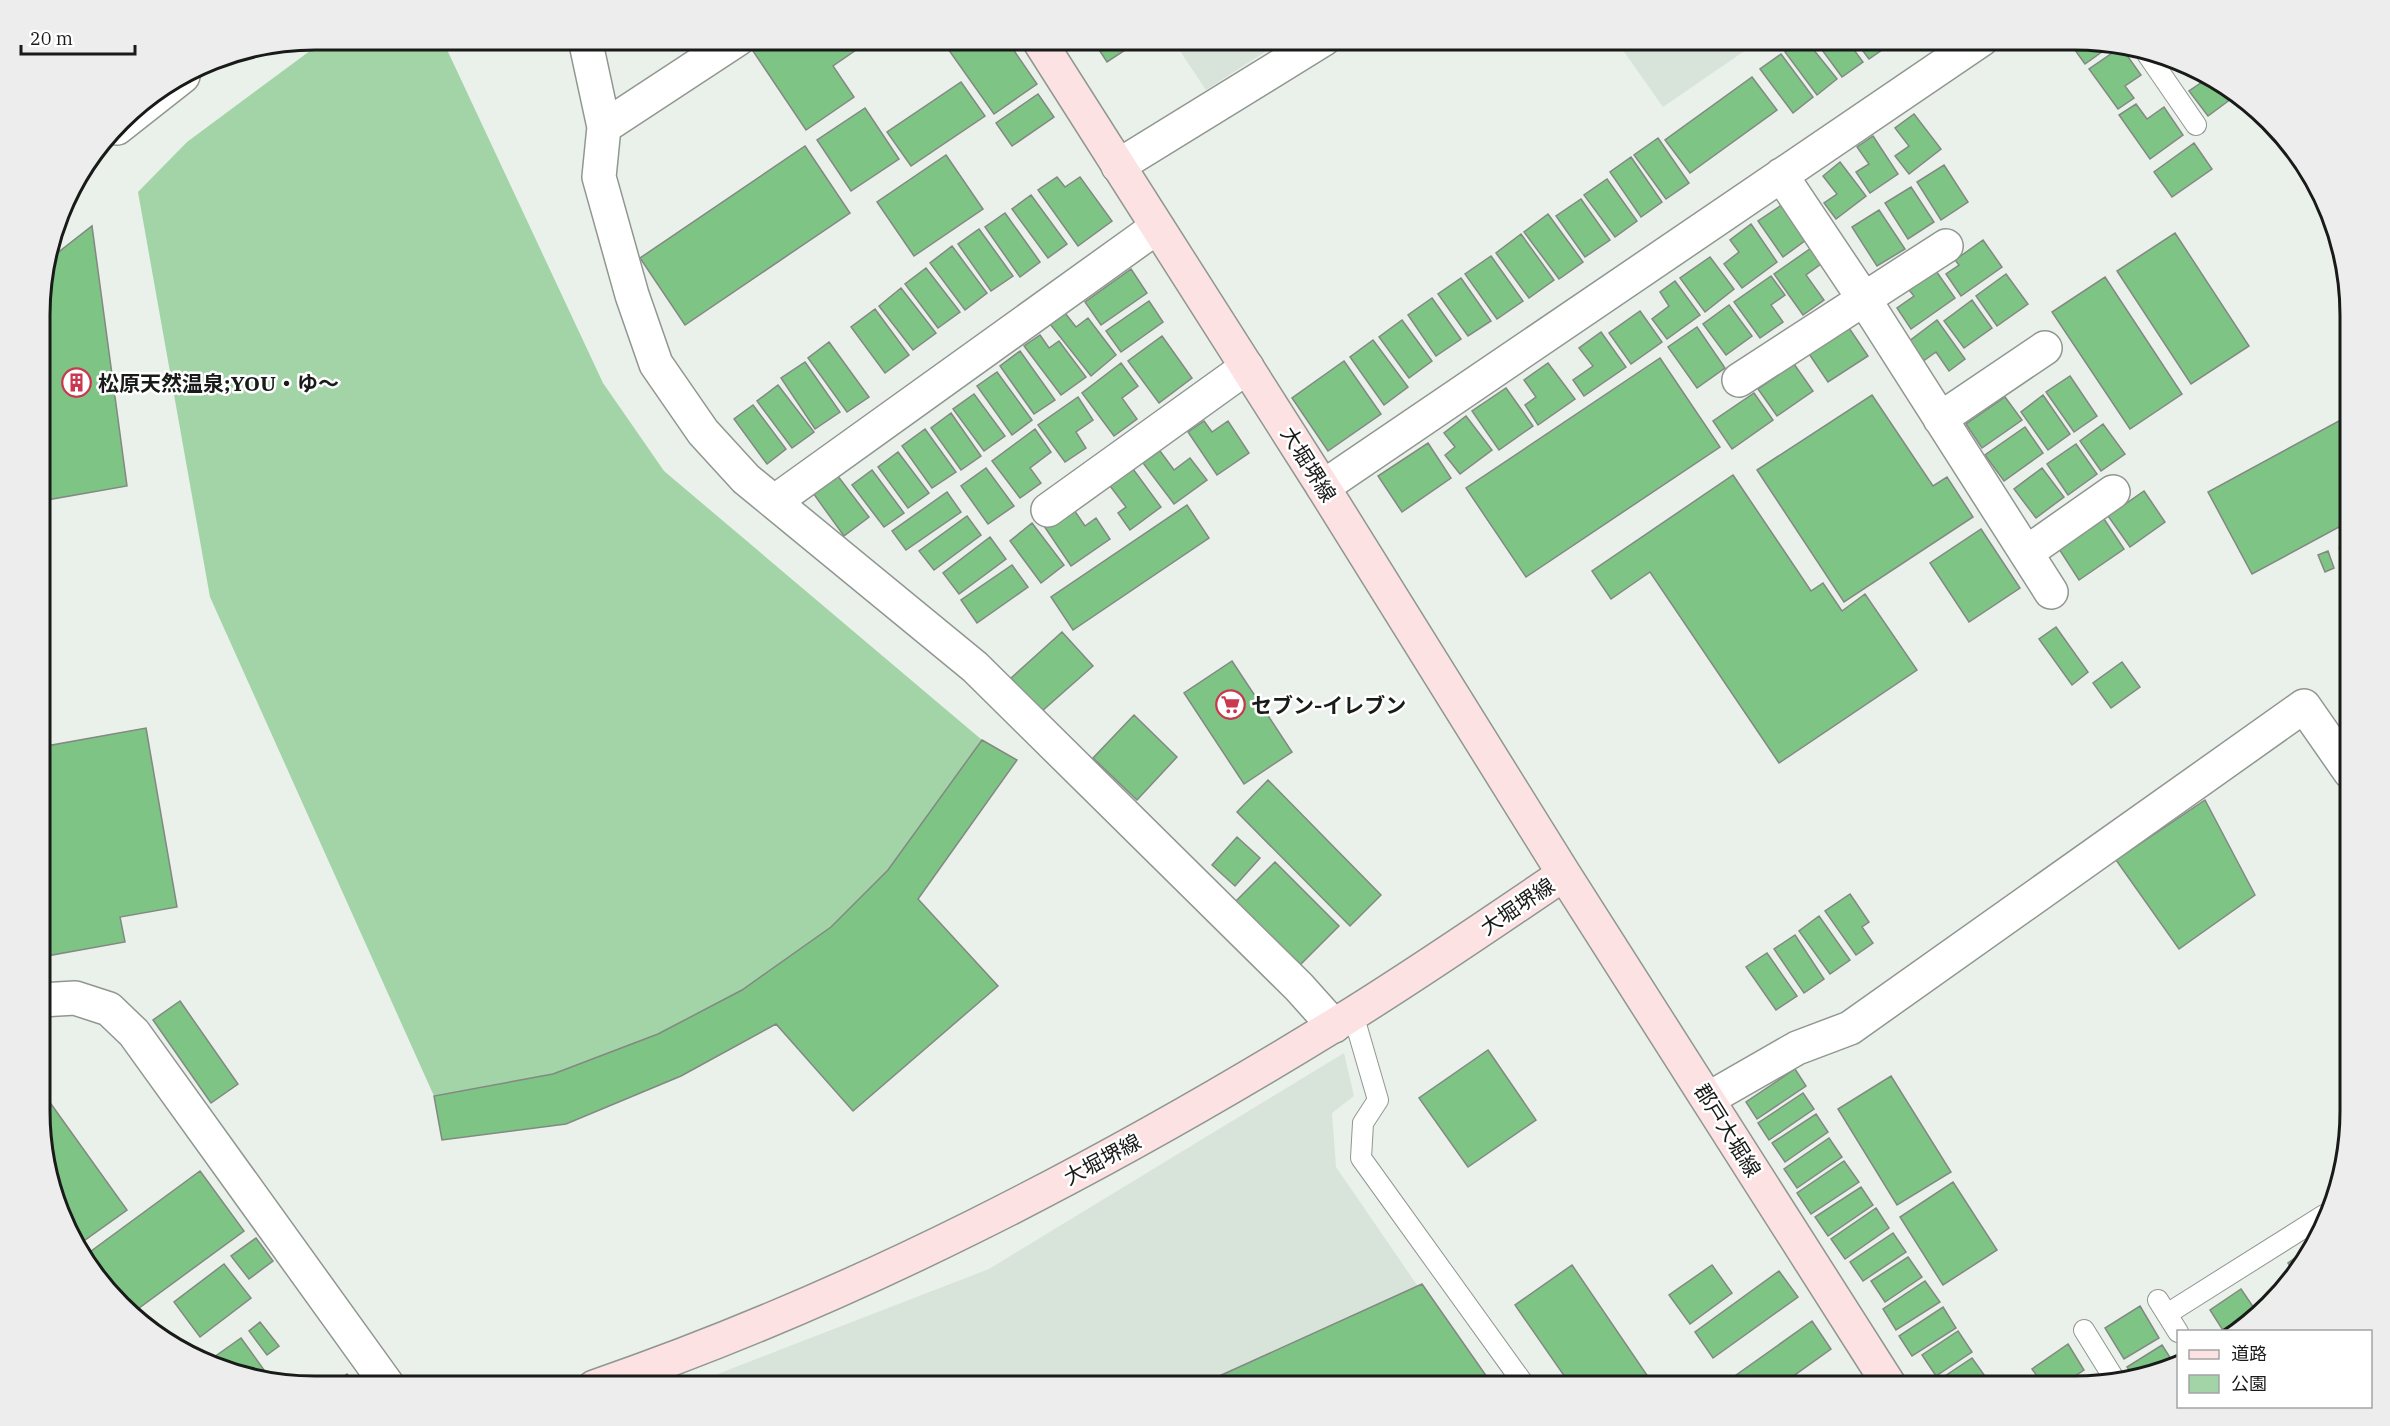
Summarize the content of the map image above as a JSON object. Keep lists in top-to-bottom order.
{
  "streets": {
    "main road": ["大堀堺線", "郡戸大堀線"]
  },
  "crossings": [
    ["大堀堺線", "郡戸大堀線"]
  ],
  "places": {
    "building": ["松原天然温泉;YOU・ゆ〜"],
    "supermarket": ["セブン-イレブン"]
  },
  "legend": ["道路", "公園"],
  "scale_bar": "20 m"
}
